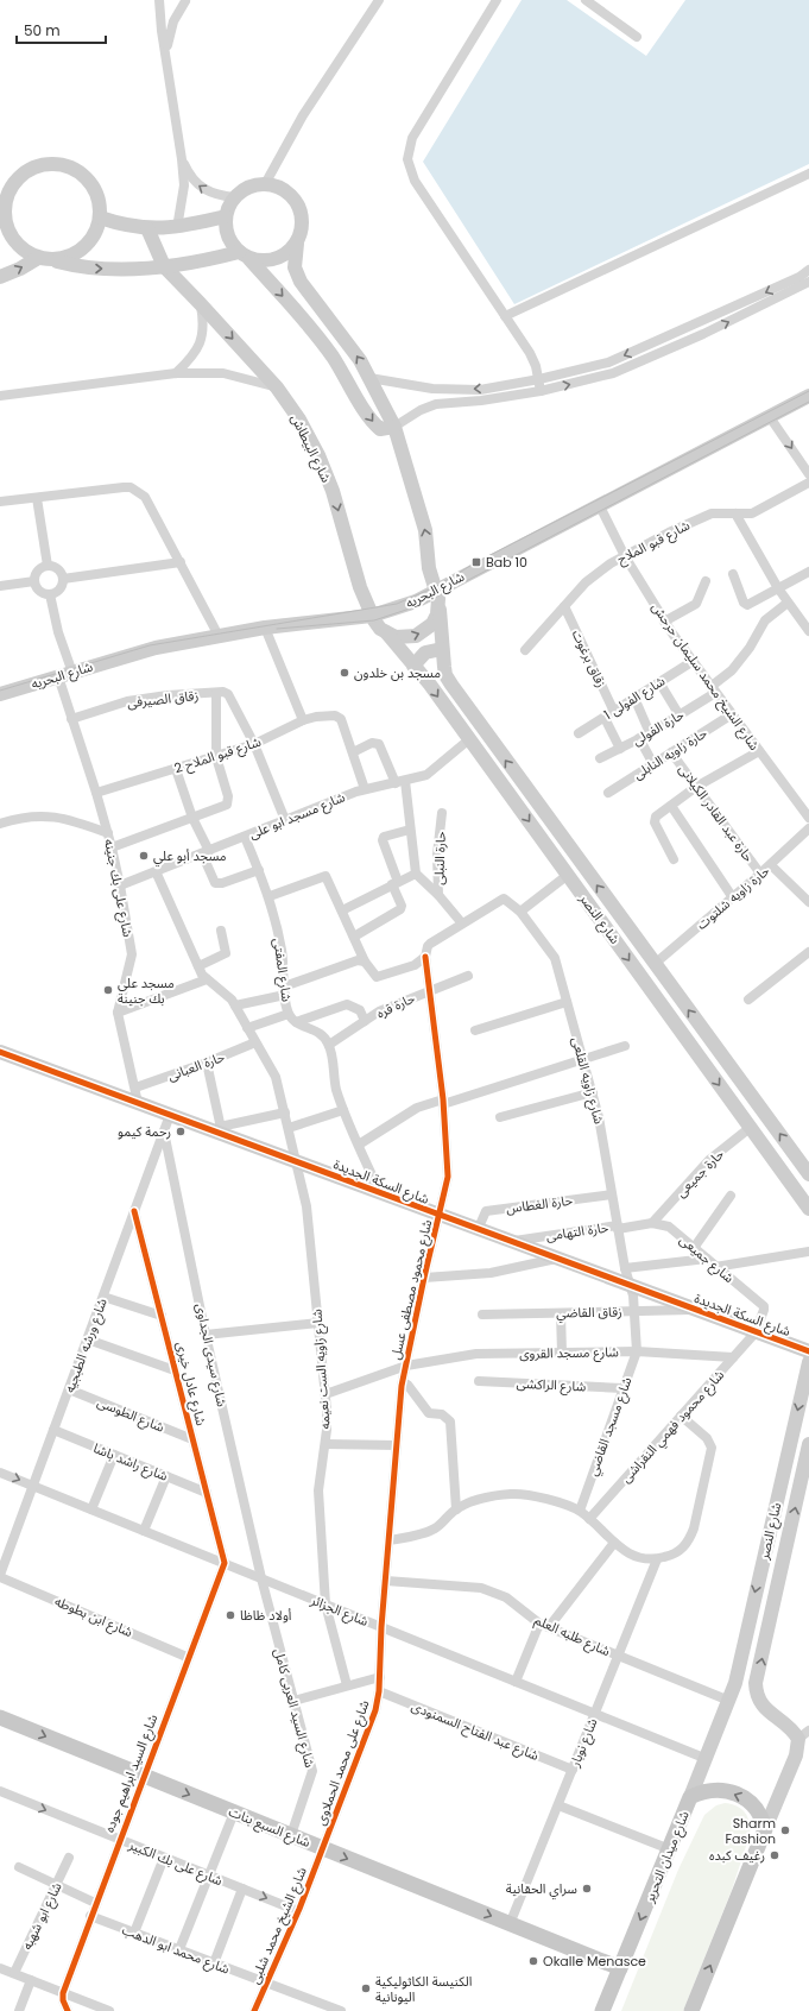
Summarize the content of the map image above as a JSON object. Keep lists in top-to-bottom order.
{
  "streets": {
    "main road": [
      "شارع البيطاش",
      "شارع البحريه",
      "شارع النصر",
      "شارع السكة الجديدة",
      "شارع السبع بنات",
      "شارع ميدان التحرير"
    ],
    "street": [
      "شارع قبو الملاح",
      "زقاق برغوت",
      "شارع الشيخ محمد سليمان حرحش",
      "شارع الفولى 1",
      "زقاق الصيرفى",
      "حارة الفولى",
      "حارة زاويه النابلى",
      "شارع قبو الملاح 2",
      "حارة عبد القادر الكيلانى",
      "شارع مسجد ابو على",
      "حارة النبلى",
      "شارع على بك جنينه",
      "حارة زاويه شلتوت",
      "شارع المفتى",
      "حارة قره",
      "حارة العبانى",
      "شارع زاويه القلعى",
      "حارة جميعى",
      "حارة الغطاس",
      "حارة التهامى",
      "شارع جميعى",
      "شارع محمود مصطفى عسل",
      "زقاق القاضي",
      "شارع ورشه الطبجيه",
      "شارع مسجد القروى",
      "شارع سيدى الجداوى",
      "شارع زاويه الست نعيمه",
      "شارع عادل خيرى",
      "شارع الراكشى",
      "شارع الطوسى",
      "شارع مسجد القاضي",
      "شارع محمود فهمي النقراشى",
      "شارع راشد باشا",
      "شارع الجزائر",
      "شارع ابن بطوطه",
      "شارع طلبه العلم",
      "شارع السيد العربى كامل",
      "شارع عبد الفتاح السمنودى",
      "شارع نوبار",
      "شارع على محمد الحملاوى",
      "شارع السيد ابراهيم جوده",
      "شارع على بك الكبير",
      "شارع ابو شهبه",
      "شارع الشيخ محمد شلبى",
      "شارع محمد ابو الدهب"
    ]
  },
  "crossings": [
    ["شارع البيطاش", "شارع البحريه"],
    ["شارع البيطاش", "شارع النصر"],
    ["شارع قبو الملاح", "زقاق برغوت"],
    ["شارع قبو الملاح", "شارع الشيخ محمد سليمان حرحش"],
    ["شارع البحريه", "شارع الشيخ محمد سليمان حرحش"],
    ["شارع البحريه", "شارع على بك جنينه"],
    ["شارع البحريه", "شارع النصر"],
    ["زقاق برغوت", "شارع الفولى 1"],
    ["شارع الشيخ محمد سليمان حرحش", "شارع الفولى 1"],
    ["شارع الشيخ محمد سليمان حرحش", "حارة الفولى"],
    ["شارع الشيخ محمد سليمان حرحش", "حارة زاويه النابلى"],
    ["زقاق الصيرفى", "شارع قبو الملاح 2"],
    ["زقاق الصيرفى", "شارع على بك جنينه"],
    ["حارة زاويه النابلى", "حارة عبد القادر الكيلانى"],
    ["شارع قبو الملاح 2", "شارع على بك جنينه"],
    ["حارة عبد القادر الكيلانى", "حارة زاويه شلتوت"],
    ["شارع مسجد ابو على", "شارع على بك جنينه"],
    ["شارع مسجد ابو على", "شارع النصر"],
    ["شارع مسجد ابو على", "شارع المفتى"],
    ["شارع مسجد ابو على", "شارع زاويه الست نعيمه"],
    ["حارة النبلى", "شارع زاويه القلعى"],
    ["شارع على بك جنينه", "حارة العبانى"],
    ["شارع على بك جنينه", "شارع السكة الجديدة"],
    ["حارة زاويه شلتوت", "شارع النصر"],
    ["شارع النصر", "حارة جميعى"],
    ["شارع النصر", "شارع طلبه العلم"],
    ["شارع النصر", "شارع ميدان التحرير"],
    ["حارة قره", "شارع محمود مصطفى عسل"],
    ["حارة العبانى", "شارع زاويه الست نعيمه"],
    ["شارع زاويه القلعى", "شارع السكة الجديدة"],
    ["شارع زاويه القلعى", "حارة الغطاس"],
    ["شارع زاويه القلعى", "حارة التهامى"],
    ["شارع زاويه القلعى", "شارع جميعى"],
    ["شارع زاويه القلعى", "شارع مسجد القاضي"],
    ["حارة جميعى", "شارع جميعى"],
    ["شارع السكة الجديدة", "حارة الغطاس"],
    ["شارع السكة الجديدة", "حارة التهامى"],
    ["شارع السكة الجديدة", "شارع جميعى"],
    ["شارع السكة الجديدة", "شارع محمود مصطفى عسل"],
    ["شارع السكة الجديدة", "زقاق القاضي"],
    ["شارع السكة الجديدة", "شارع ورشه الطبجيه"],
    ["شارع السكة الجديدة", "شارع زاويه الست نعيمه"],
    ["شارع السكة الجديدة", "شارع مسجد القاضي"],
    ["شارع السكة الجديدة", "شارع محمود فهمي النقراشى"],
    ["حارة التهامى", "شارع جميعى"],
    ["شارع جميعى", "شارع محمود فهمي النقراشى"],
    ["شارع محمود مصطفى عسل", "شارع مسجد القروى"],
    ["شارع محمود مصطفى عسل", "شارع الجزائر"],
    ["شارع محمود مصطفى عسل", "شارع طلبه العلم"],
    ["شارع محمود مصطفى عسل", "شارع على محمد الحملاوى"],
    ["زقاق القاضي", "شارع مسجد القاضي"],
    ["شارع ورشه الطبجيه", "شارع سيدى الجداوى"],
    ["شارع ورشه الطبجيه", "شارع عادل خيرى"],
    ["شارع ورشه الطبجيه", "شارع الطوسى"],
    ["شارع ورشه الطبجيه", "شارع راشد باشا"],
    ["شارع ورشه الطبجيه", "شارع الجزائر"],
    ["شارع ورشه الطبجيه", "شارع ابن بطوطه"],
    ["شارع مسجد القروى", "شارع زاويه الست نعيمه"],
    ["شارع مسجد القروى", "شارع مسجد القاضي"],
    ["شارع مسجد القروى", "شارع محمود فهمي النقراشى"],
    ["شارع سيدى الجداوى", "شارع الجزائر"],
    ["شارع سيدى الجداوى", "شارع السيد العربى كامل"],
    ["شارع زاويه الست نعيمه", "شارع الجزائر"],
    ["شارع عادل خيرى", "شارع الطوسى"],
    ["شارع عادل خيرى", "شارع راشد باشا"],
    ["شارع عادل خيرى", "شارع الجزائر"],
    ["شارع عادل خيرى", "شارع السيد ابراهيم جوده"],
    ["شارع الراكشى", "شارع مسجد القاضي"],
    ["شارع الجزائر", "شارع السيد العربى كامل"],
    ["شارع الجزائر", "شارع نوبار"],
    ["شارع الجزائر", "شارع على محمد الحملاوى"],
    ["شارع الجزائر", "شارع السيد ابراهيم جوده"],
    ["شارع الجزائر", "شارع ميدان التحرير"],
    ["شارع ابن بطوطه", "شارع السيد ابراهيم جوده"],
    ["شارع طلبه العلم", "شارع نوبار"],
    ["شارع طلبه العلم", "شارع ميدان التحرير"],
    ["شارع السيد العربى كامل", "شارع السبع بنات"],
    ["شارع عبد الفتاح السمنودى", "شارع نوبار"],
    ["شارع عبد الفتاح السمنودى", "شارع على محمد الحملاوى"],
    ["شارع نوبار", "شارع السبع بنات"],
    ["شارع على محمد الحملاوى", "شارع السبع بنات"],
    ["شارع على محمد الحملاوى", "شارع الشيخ محمد شلبى"],
    ["شارع السيد ابراهيم جوده", "شارع السبع بنات"],
    ["شارع السيد ابراهيم جوده", "شارع على بك الكبير"],
    ["شارع السيد ابراهيم جوده", "شارع محمد ابو الدهب"],
    ["شارع السبع بنات", "شارع ميدان التحرير"],
    ["شارع السبع بنات", "شارع الشيخ محمد شلبى"],
    ["شارع على بك الكبير", "شارع الشيخ محمد شلبى"],
    ["شارع الشيخ محمد شلبى", "شارع محمد ابو الدهب"]
  ],
  "one_way": ["شارع السبع بنات"],
  "places": {
    "transit": ["Bab 10"],
    "other": [
      "مسجد بن خلدون",
      "مسجد أبو علي",
      "مسجد على بك جنينة",
      "رحمة كيمو",
      "أولاد ظاظا",
      "Sharm Fashion",
      "رغيف كبده",
      "سراي الحقانية",
      "Okalle Menasce",
      "الكنيسة الكاثوليكية اليونانية"
    ]
  },
  "scale_bar": "50 m"
}
